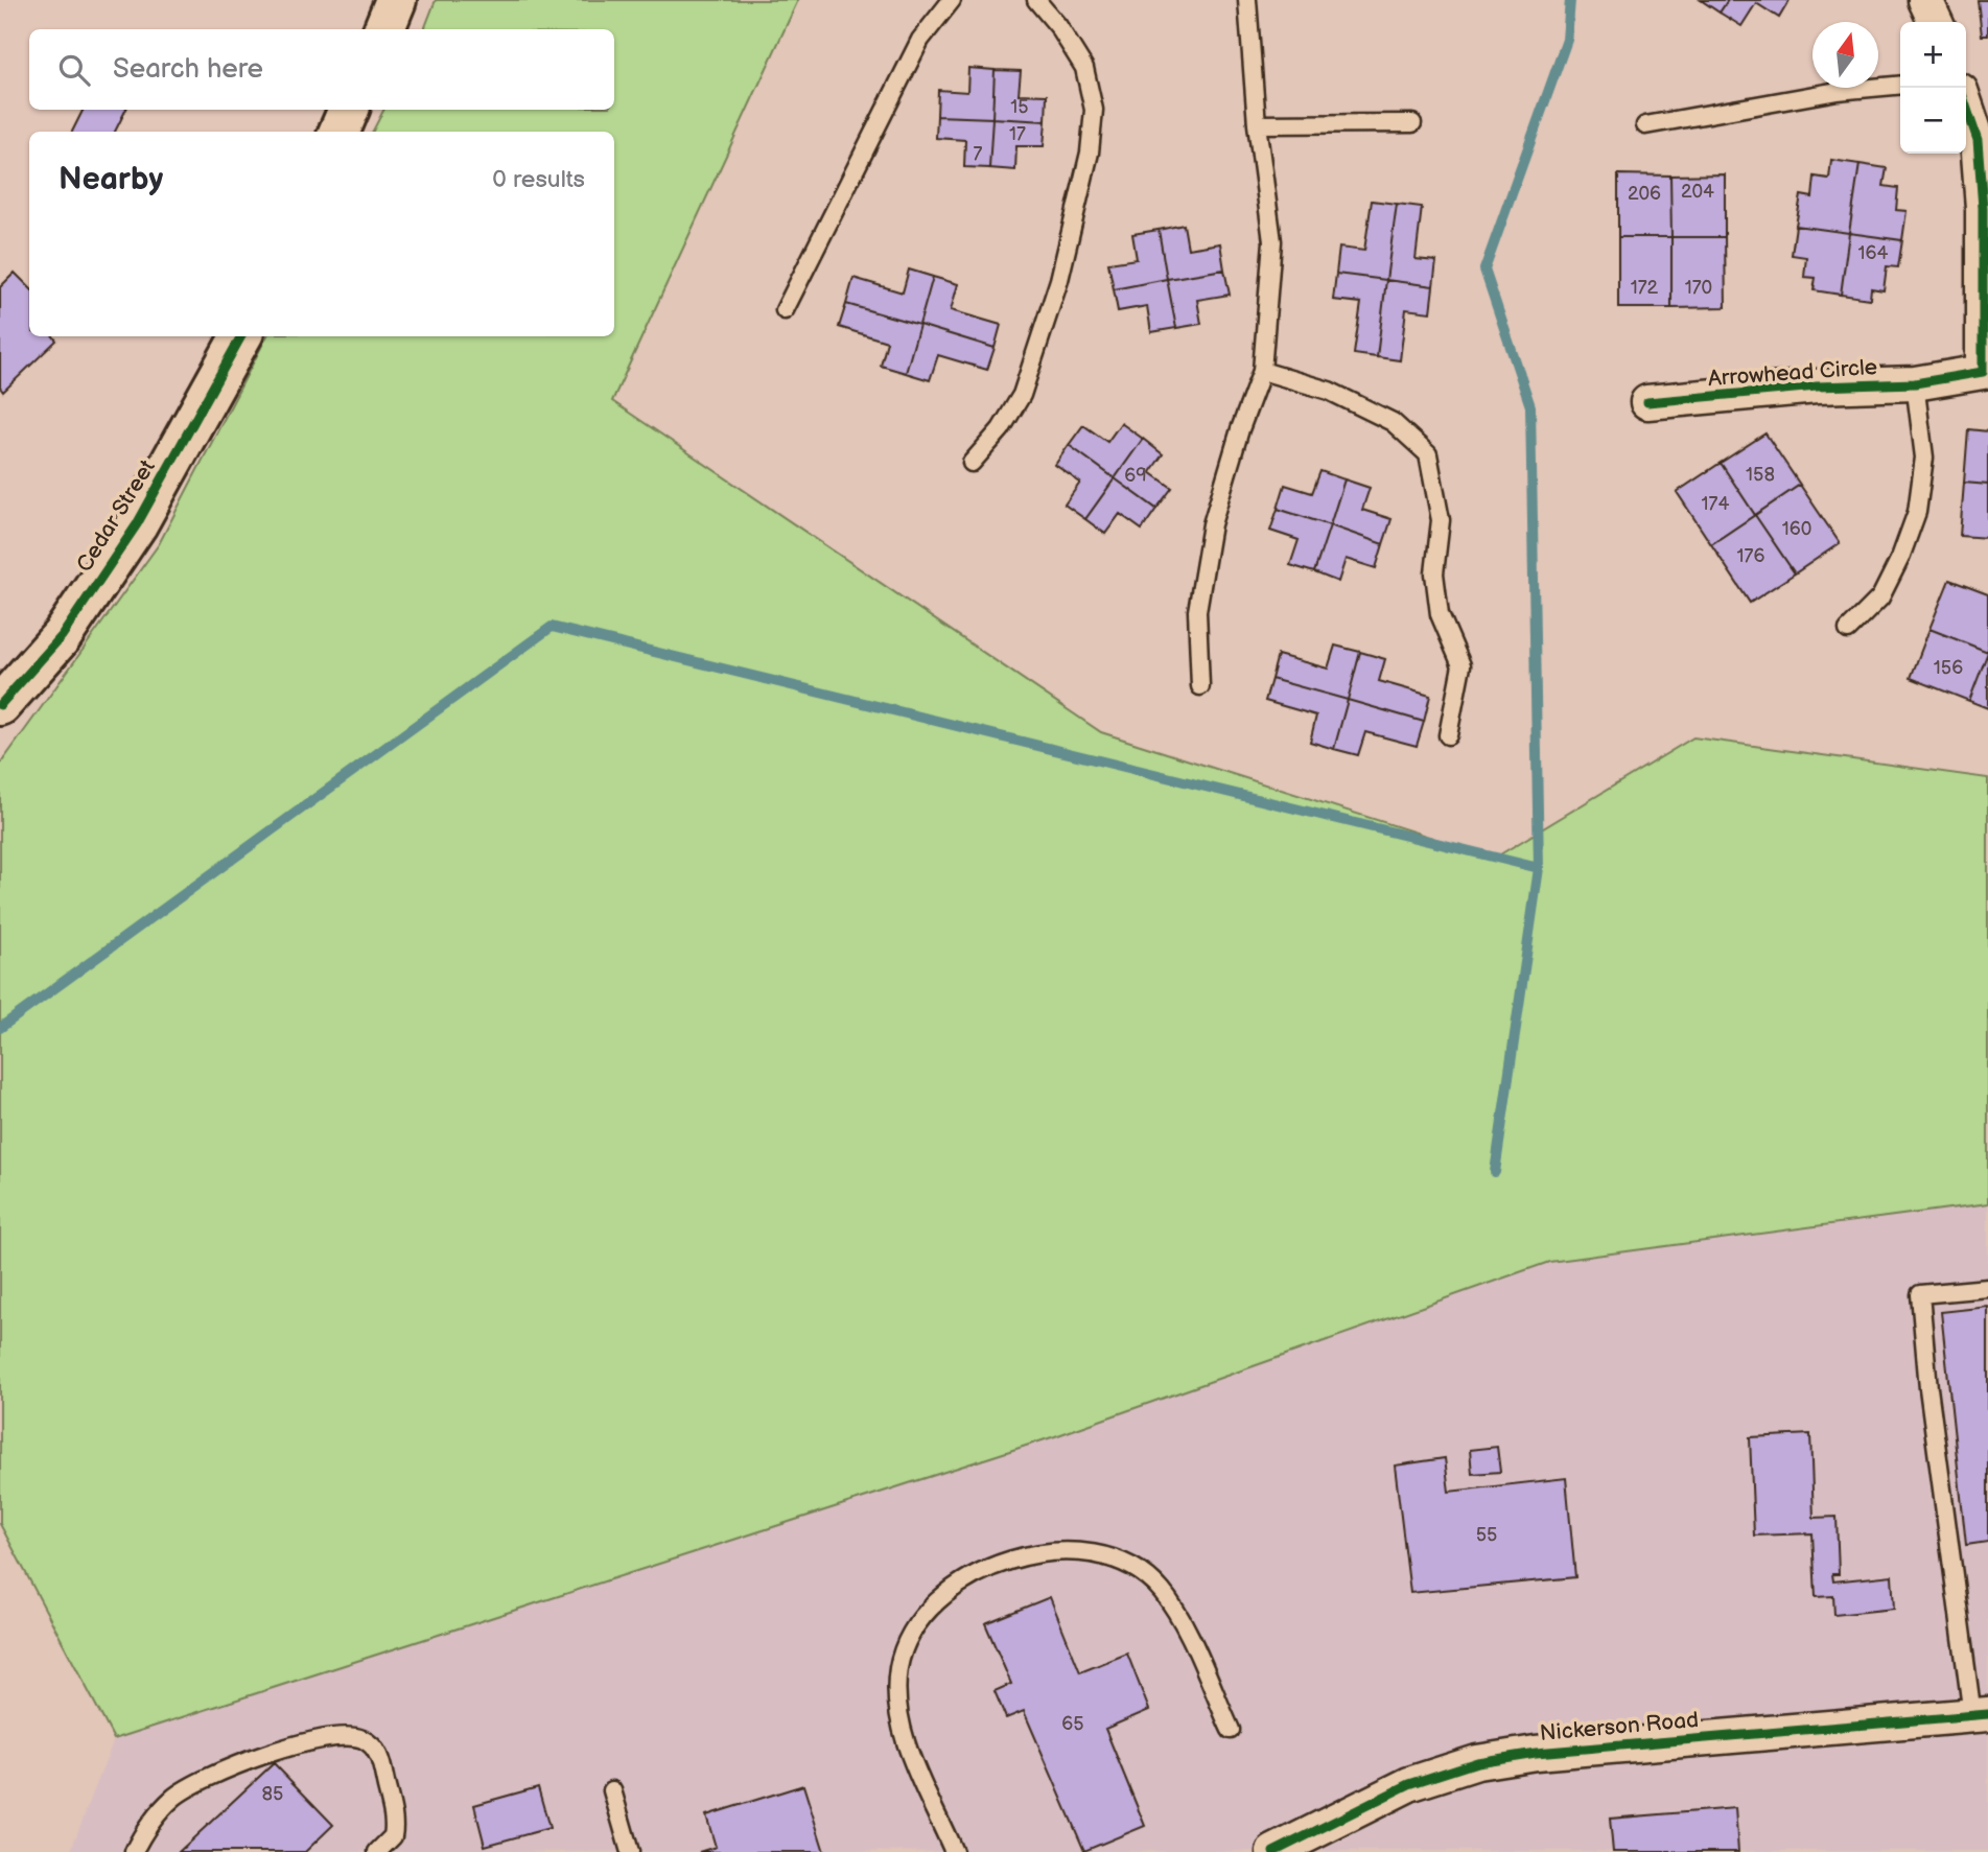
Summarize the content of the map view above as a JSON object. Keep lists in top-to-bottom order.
{
  "streets": {
    "street": ["Arrowhead Circle", "Cedar Street", "Nickerson Road"]
  },
  "house_numbers": [
    "15",
    "17",
    "7",
    "204",
    "206",
    "164",
    "172",
    "170",
    "158",
    "69",
    "174",
    "160",
    "176",
    "156",
    "55",
    "65",
    "85"
  ],
  "north": "top",
  "page": {
    "map_buttons": ["+", "−"],
    "search": "Search here",
    "heading": ["Nearby", "0 results"]
  }
}
